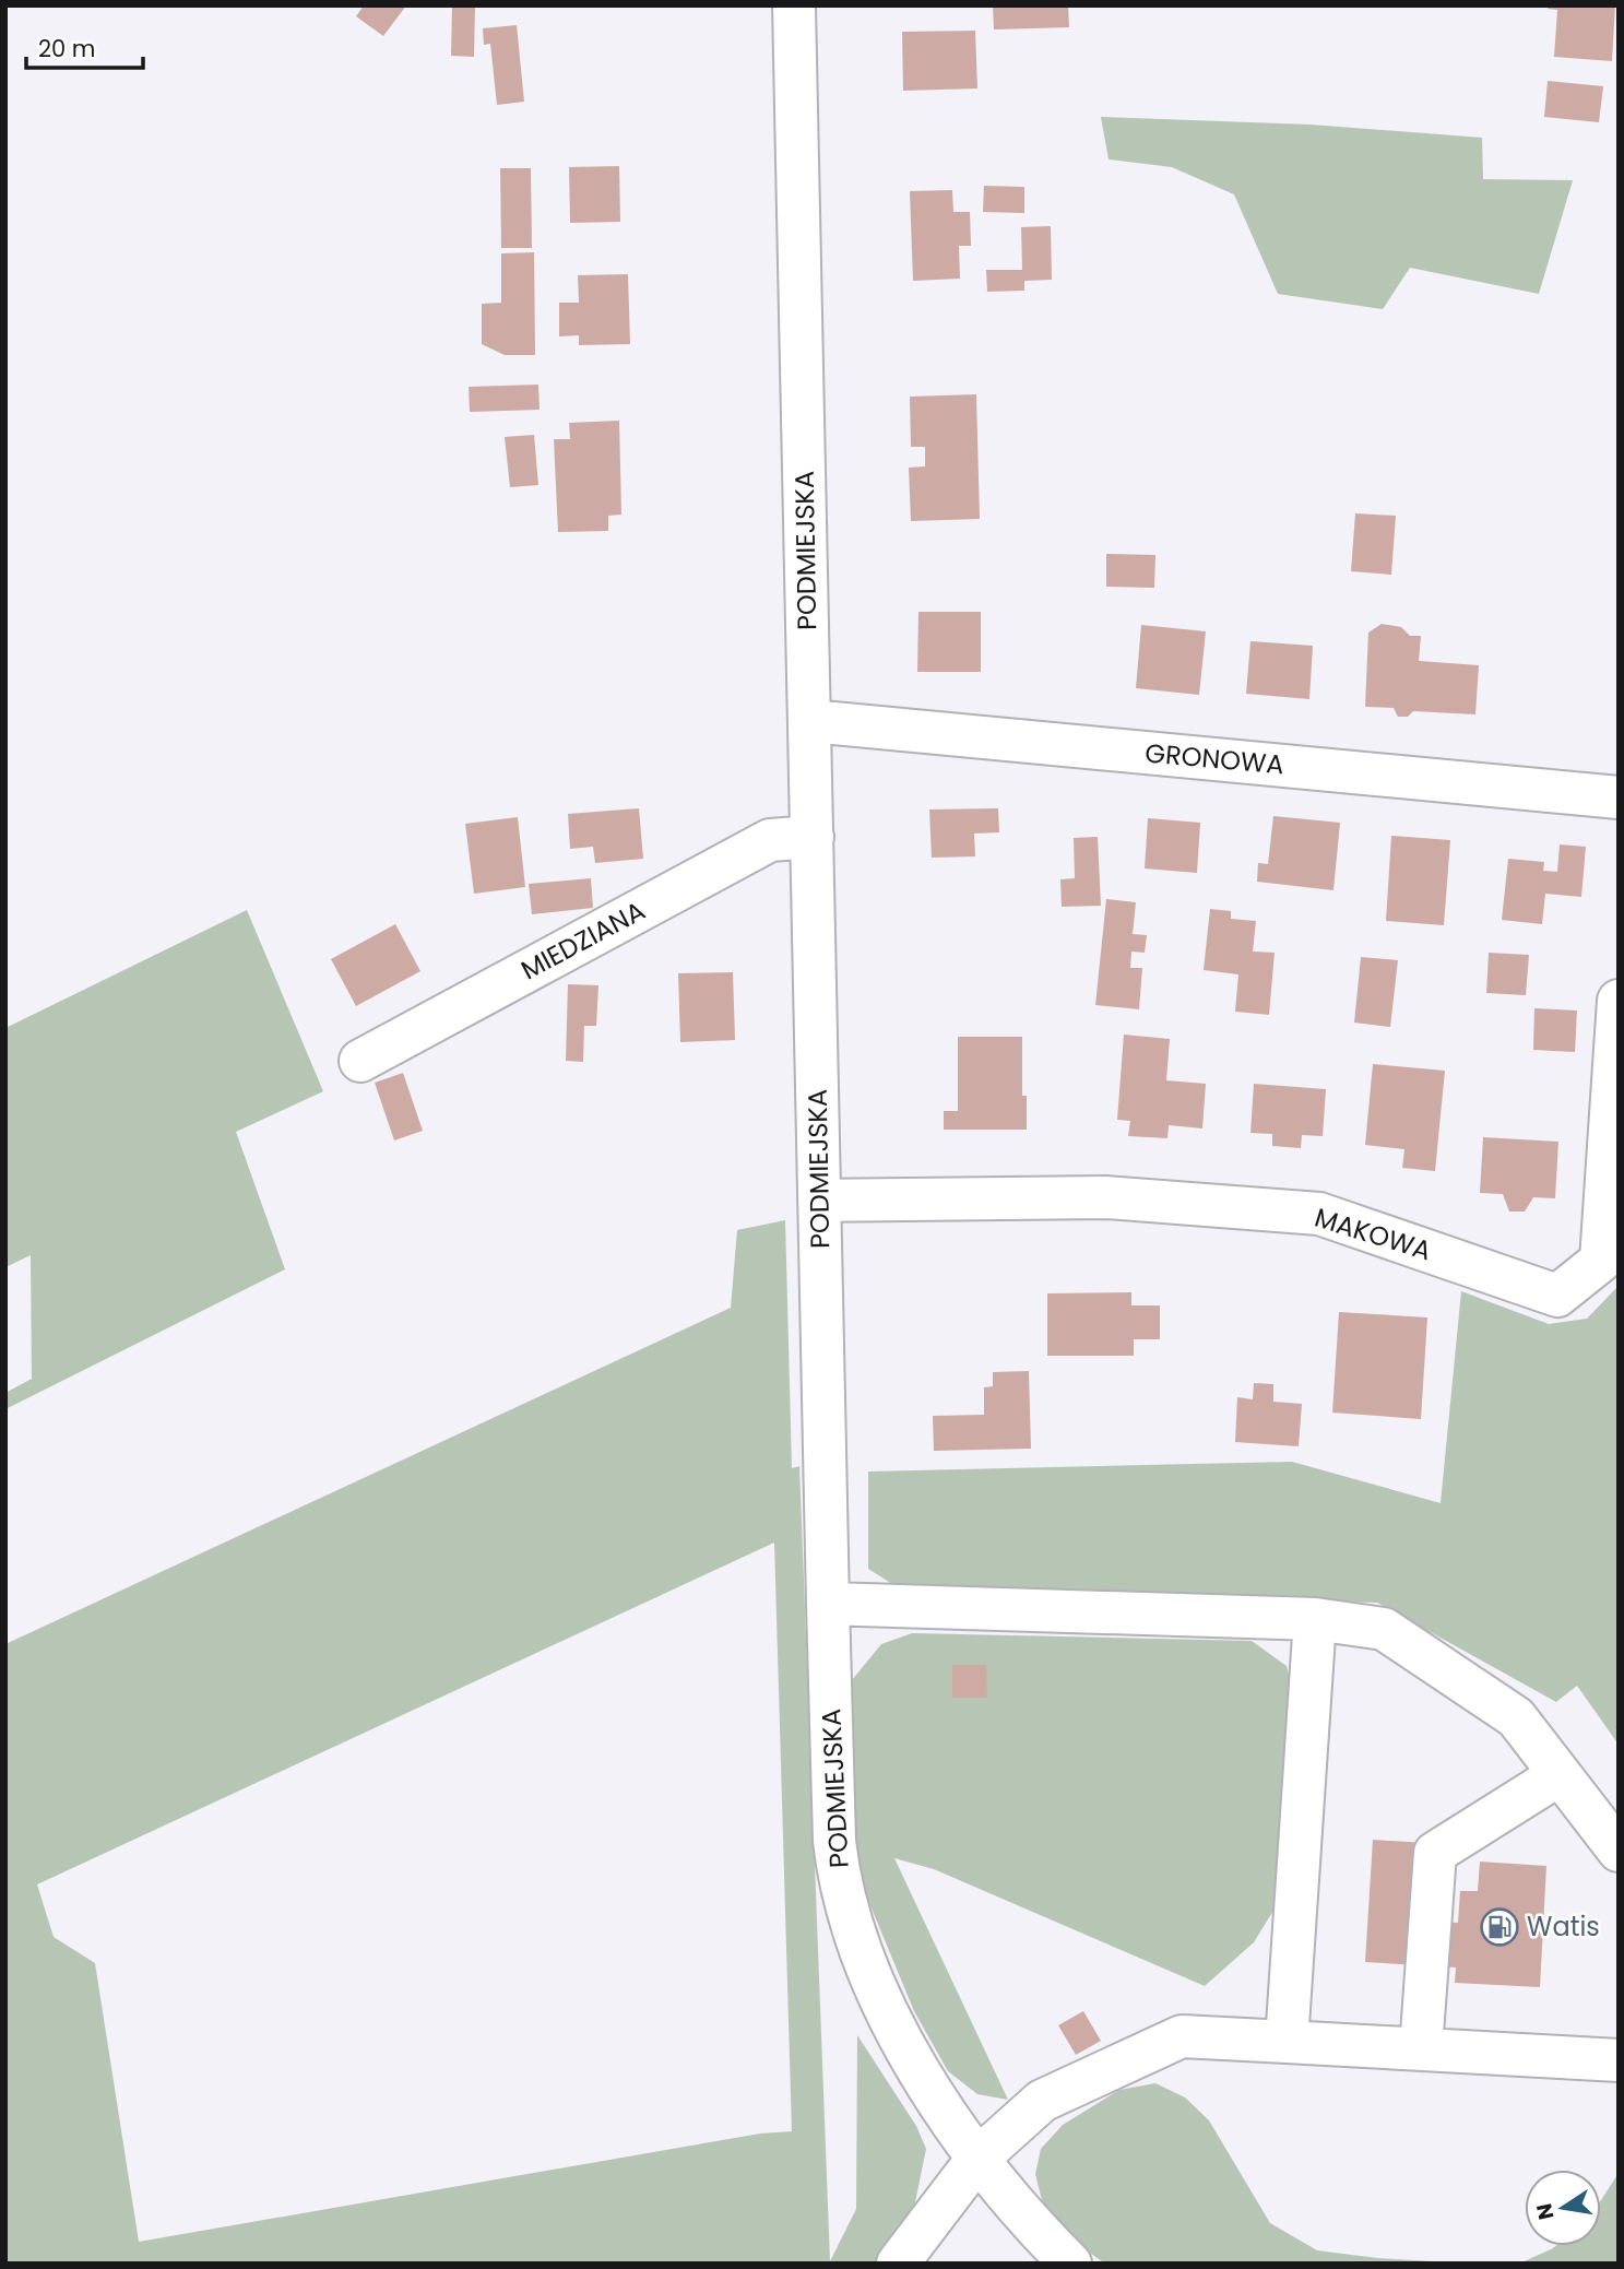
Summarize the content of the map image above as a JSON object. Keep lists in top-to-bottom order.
{
  "streets": {
    "street": [
      "PODMIEJSKA",
      "GRONOWA",
      "MIEDZIANA",
      "MAKOWA"
    ]
  },
  "crossings": [
    ["PODMIEJSKA", "GRONOWA"],
    ["PODMIEJSKA", "MIEDZIANA"],
    ["PODMIEJSKA", "MAKOWA"]
  ],
  "places": {
    "fuel station": ["Watis"]
  },
  "scale_bar": "20 m",
  "north": "left"
}
